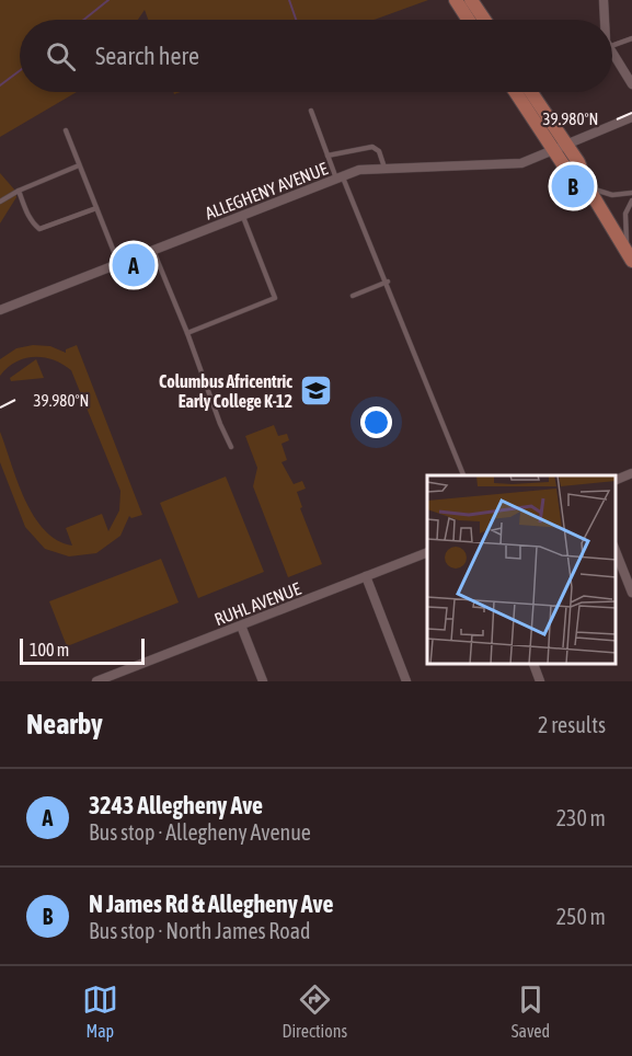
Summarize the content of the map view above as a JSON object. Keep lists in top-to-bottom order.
{
  "streets": {
    "street": ["ALLEGHENY AVENUE", "RUHL AVENUE"]
  },
  "places": {
    "school or university": ["Columbus Africentric Early College K-12"]
  },
  "scale_bar": "100 m",
  "page": {
    "search": "Search here",
    "pins": ["B", "A"],
    "scale": "100 m",
    "heading": ["Nearby", "2 results"],
    "list": [
      {
        "mark": "A",
        "name": "3243 Allegheny Ave",
        "note": "Bus stop · Allegheny Avenue",
        "value": "230 m"
      },
      {
        "mark": "B",
        "name": "N James Rd & Allegheny Ave",
        "note": "Bus stop · North James Road",
        "value": "250 m"
      }
    ],
    "nav": ["Map", "Directions", "Saved"]
  },
  "coordinates": ["39.980°N"]
}
